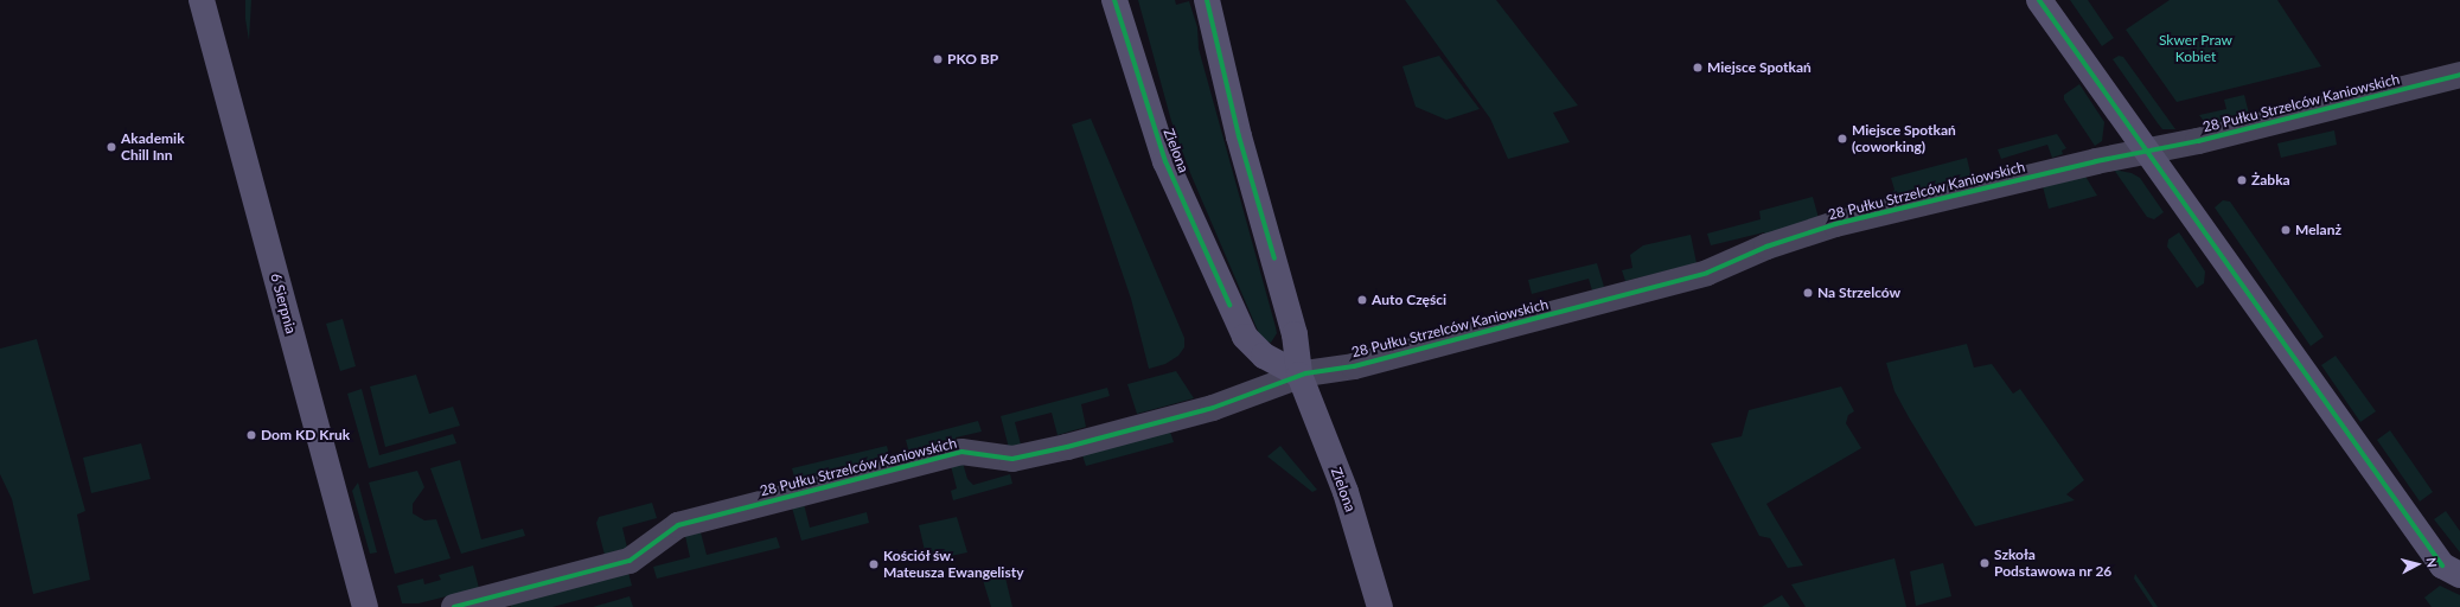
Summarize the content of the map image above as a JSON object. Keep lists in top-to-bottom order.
{
  "streets": {
    "street": ["28 Pułku Strzelców Kaniowskich", "Zielona", "6 Sierpnia"]
  },
  "crossings": [
    ["28 Pułku Strzelców Kaniowskich", "Zielona"]
  ],
  "parks": ["Skwer Praw Kobiet"],
  "places": [
    "PKO BP",
    "Miejsce Spotkań",
    "Miejsce Spotkań (coworking)",
    "Akademik Chill Inn",
    "Żabka",
    "Melanż",
    "Na Strzelców",
    "Auto Części",
    "Dom KD Kruk",
    "Szkoła Podstawowa nr 26",
    "Kościół św. Mateusza Ewangelisty"
  ],
  "north": "right"
}
